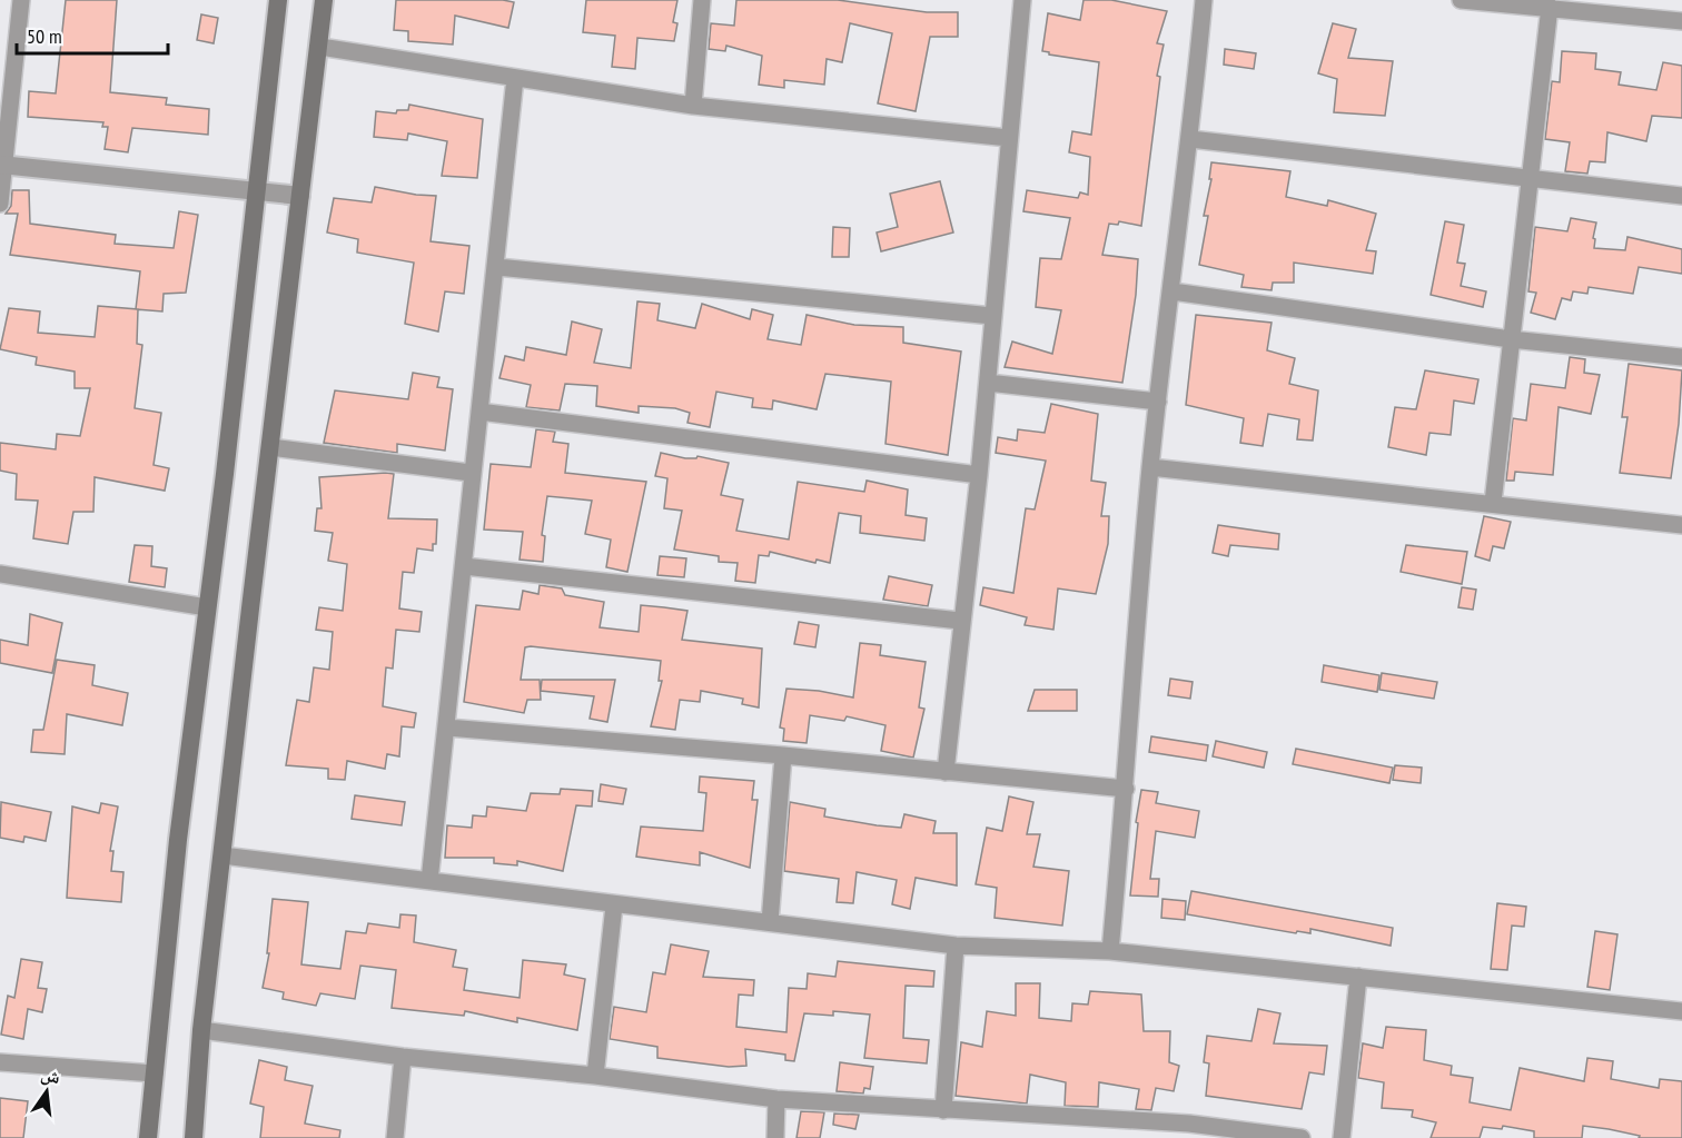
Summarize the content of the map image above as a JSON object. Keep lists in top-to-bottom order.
{
  "scale_bar": "50 m",
  "north": "top"
}
